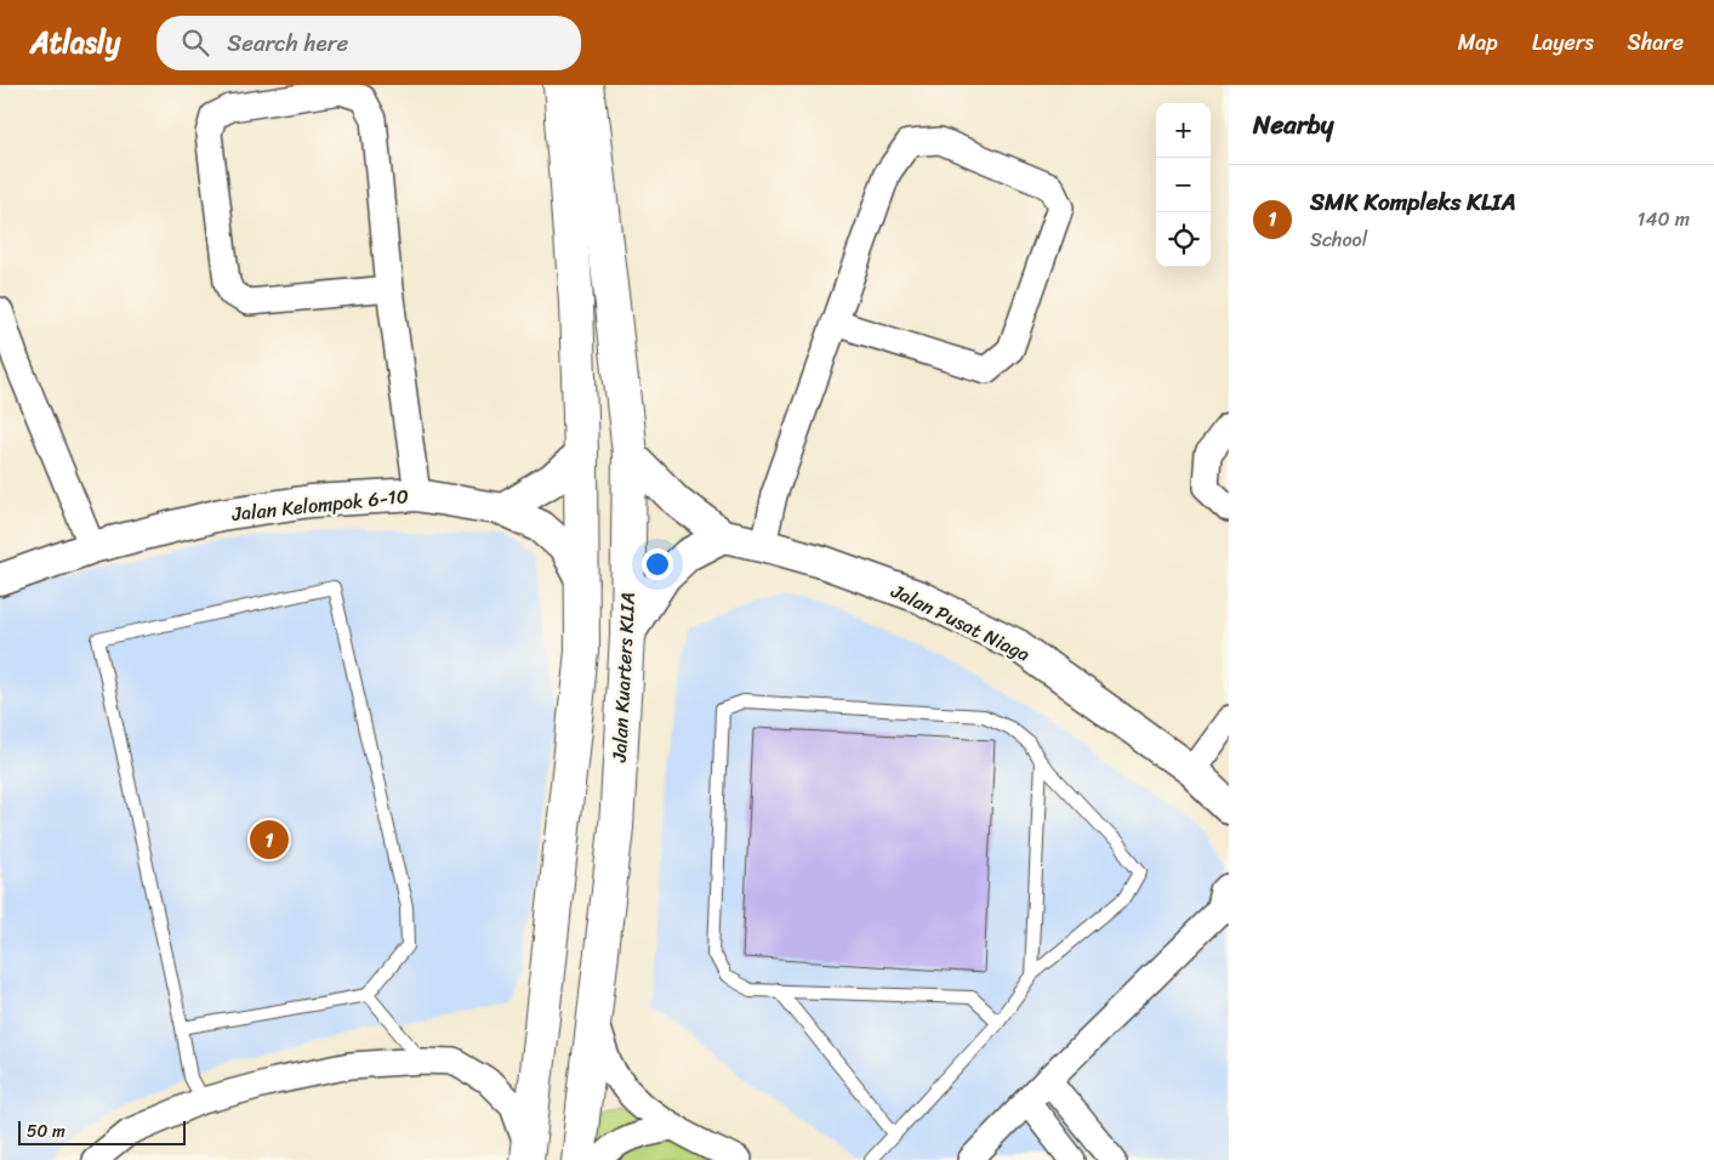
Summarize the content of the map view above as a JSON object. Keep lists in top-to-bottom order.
{
  "streets": {
    "main road": ["Jalan Kuarters KLIA"],
    "street": ["Jalan Kelompok 6-10", "Jalan Pusat Niaga"]
  },
  "scale_bar": "50 m",
  "page": {
    "header": "Atlasly",
    "search": "Search here",
    "nav": ["Map", "Layers", "Share"],
    "heading": "Nearby",
    "map_buttons": ["+", "−"],
    "list": [
      {
        "mark": "1",
        "name": "SMK Kompleks KLIA",
        "note": "School",
        "value": "140 m"
      }
    ],
    "pins": "1",
    "scale": "50 m"
  }
}
